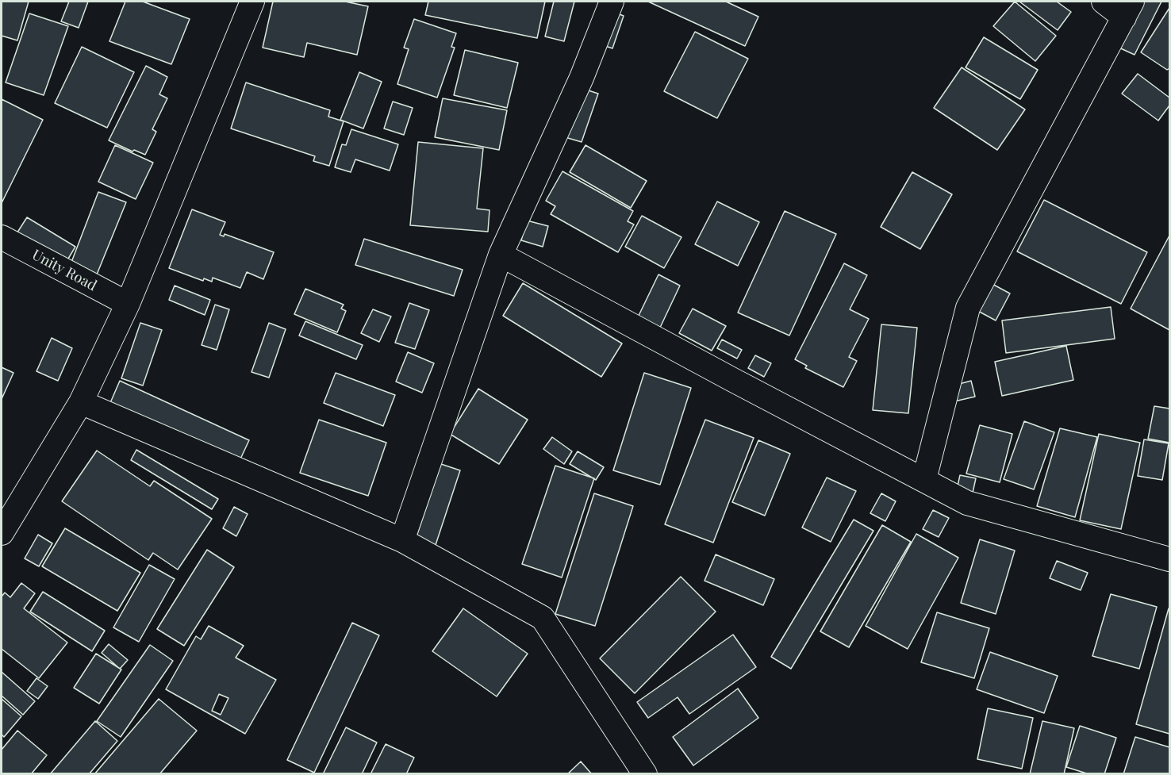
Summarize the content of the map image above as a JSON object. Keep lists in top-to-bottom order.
{
  "streets": {
    "street": ["Unity Road"]
  }
}
